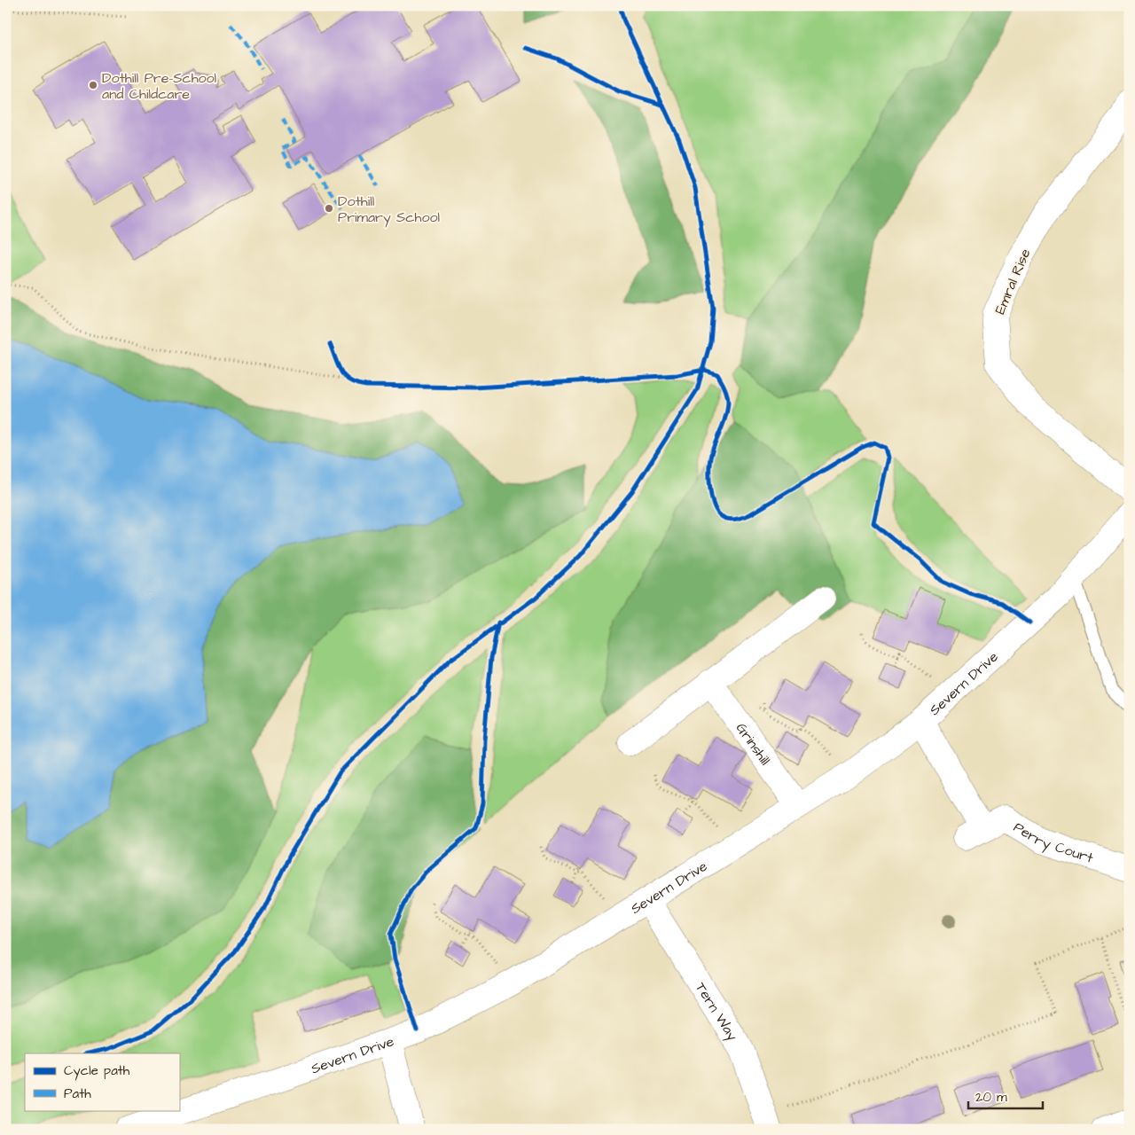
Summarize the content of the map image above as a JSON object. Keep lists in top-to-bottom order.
{
  "streets": {
    "street": [
      "Emral Rise",
      "Severn Drive",
      "Grinshill",
      "Perry Court",
      "Tern Way"
    ]
  },
  "crossings": [
    ["Severn Drive", "Grinshill"],
    ["Severn Drive", "Perry Court"],
    ["Severn Drive", "Tern Way"]
  ],
  "places": ["Dothill Pre-School and Childcare", "Dothill Primary School"],
  "legend": ["Cycle path", "Path"],
  "scale_bar": "20 m"
}
